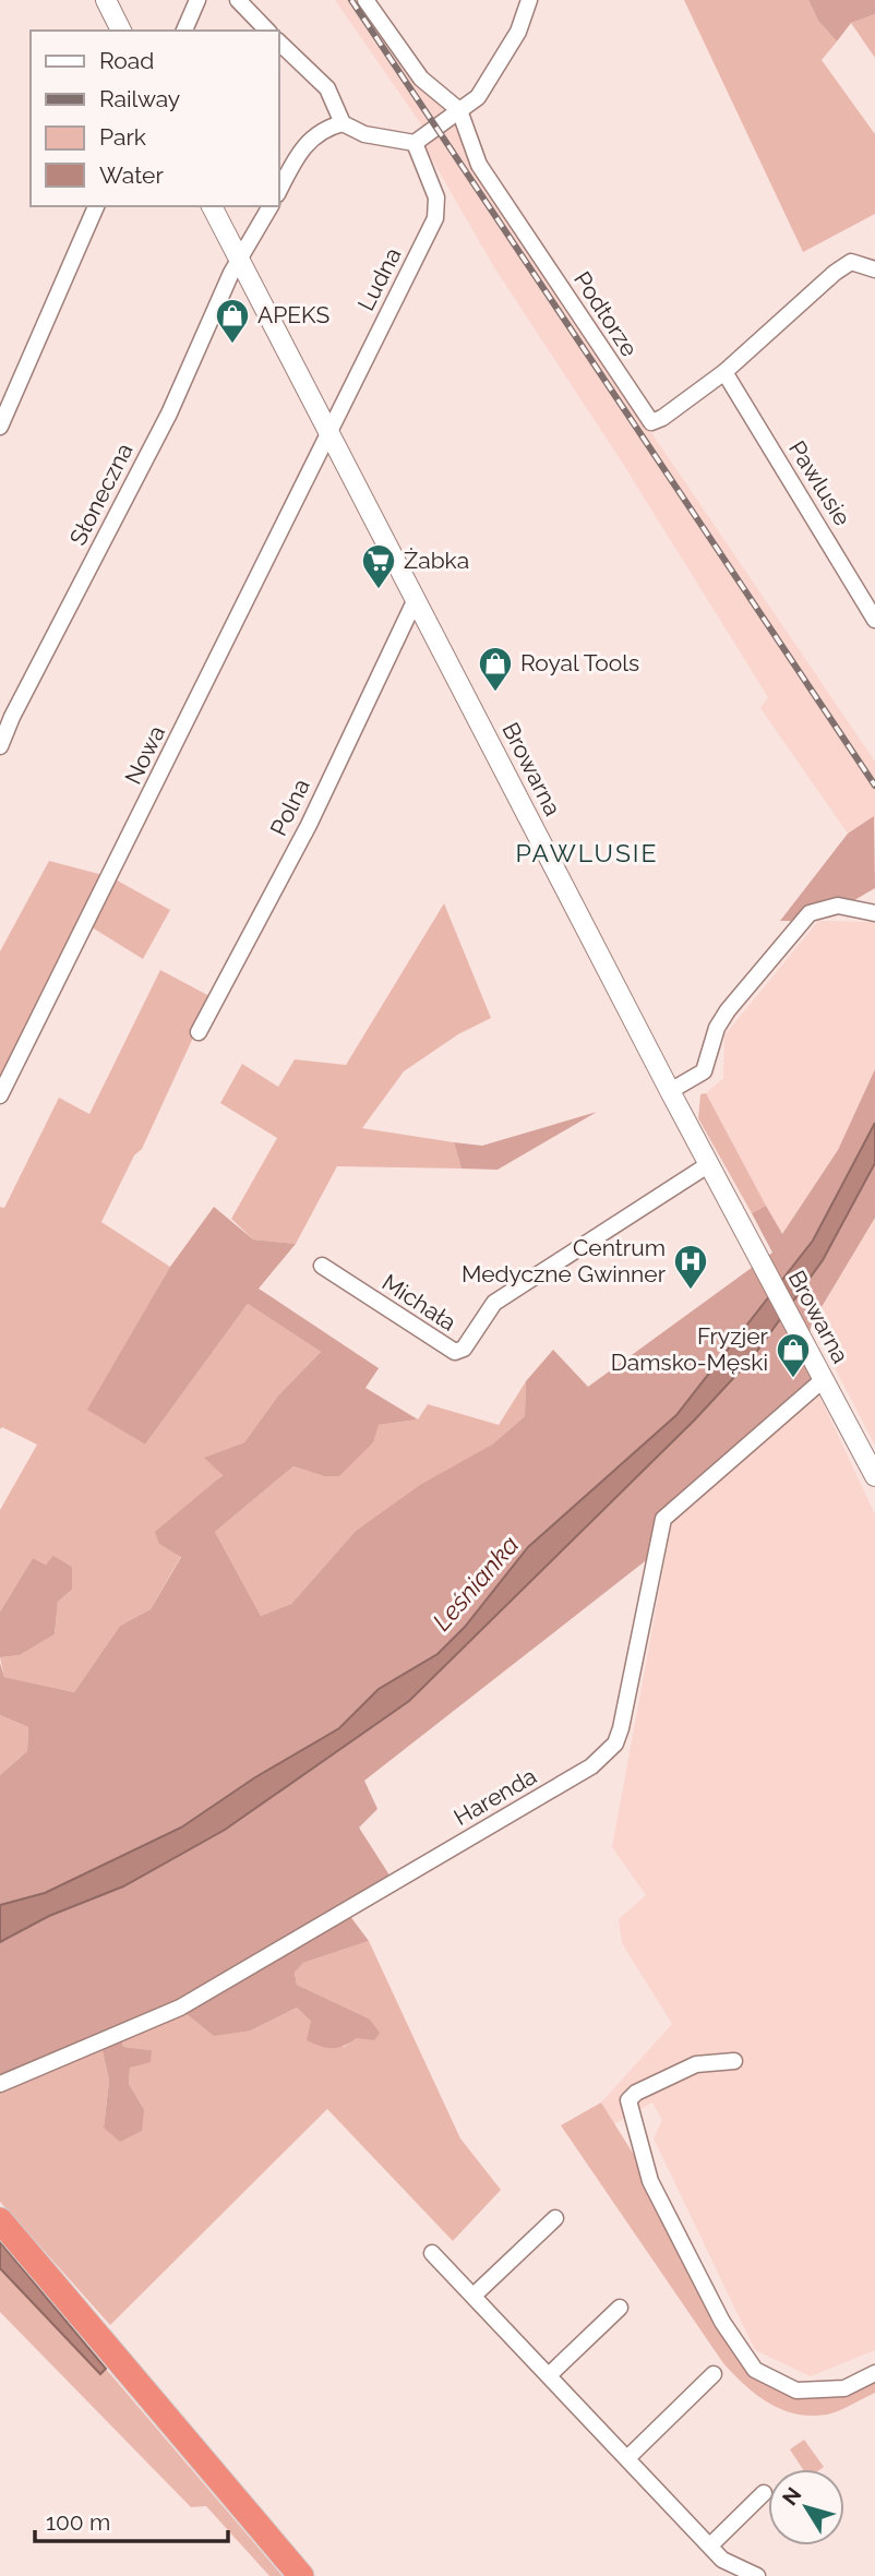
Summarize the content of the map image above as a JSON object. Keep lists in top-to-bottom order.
{
  "streets": {
    "street": [
      "Ludna",
      "Podtorze",
      "Pawlusie",
      "Słoneczna",
      "Nowa",
      "Browarna",
      "Polna",
      "Michała",
      "Harenda"
    ]
  },
  "crossings": [
    ["Ludna", "Nowa"],
    ["Ludna", "Browarna"],
    ["Podtorze", "Pawlusie"],
    ["Słoneczna", "Browarna"],
    ["Nowa", "Browarna"],
    ["Browarna", "Polna"],
    ["Browarna", "Michała"],
    ["Browarna", "Harenda"]
  ],
  "districts": ["PAWLUSIE"],
  "water": ["Leśnianka"],
  "places": {
    "shop": ["APEKS", "Royal Tools", "Fryzjer Damsko-Męski"],
    "supermarket": ["Żabka"],
    "hospital": ["Centrum Medyczne Gwinner"]
  },
  "legend": [
    "Road",
    "Railway",
    "Park",
    "Water"
  ],
  "scale_bar": "100 m",
  "north": "top left"
}
